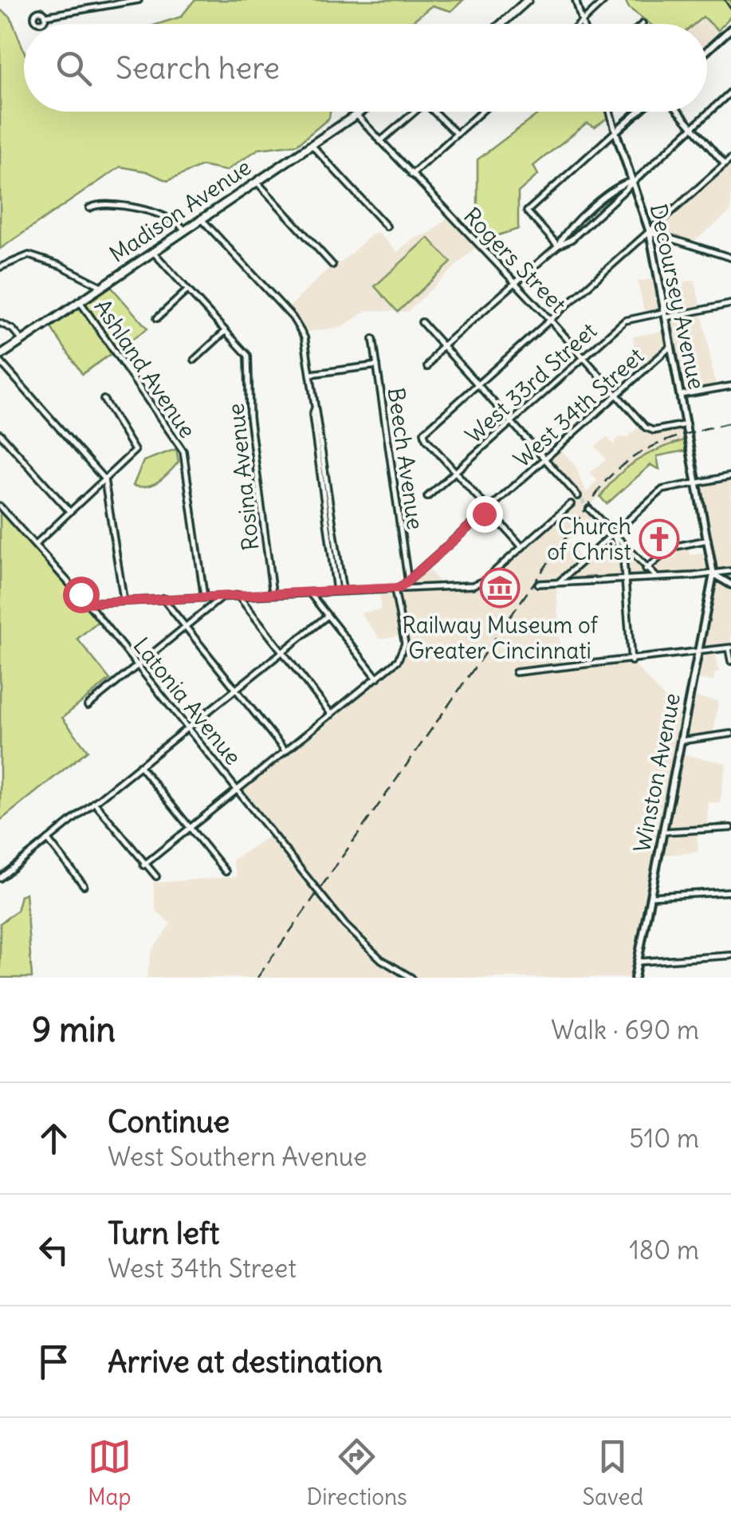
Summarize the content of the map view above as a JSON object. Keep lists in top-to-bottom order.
{
  "streets": {
    "main road": ["Madison Avenue", "Decoursey Avenue", "Winston Avenue"],
    "street": [
      "Rogers Street",
      "Ashland Avenue",
      "West 33rd Street",
      "West 34th Street",
      "Beech Avenue",
      "Rosina Avenue",
      "Latonia Avenue"
    ]
  },
  "crossings": [
    ["Madison Avenue", "Rogers Street"],
    ["Madison Avenue", "Ashland Avenue"],
    ["Madison Avenue", "Rosina Avenue"],
    ["Rogers Street", "Decoursey Avenue"],
    ["Rogers Street", "West 33rd Street"],
    ["Rogers Street", "West 34th Street"],
    ["Decoursey Avenue", "West 33rd Street"],
    ["Decoursey Avenue", "West 34th Street"],
    ["Decoursey Avenue", "Winston Avenue"],
    ["West 34th Street", "Beech Avenue"]
  ],
  "places": {
    "church": ["Church of Christ"],
    "museum": ["Railway Museum of Greater Cincinnati"]
  },
  "page": {
    "search": "Search here",
    "heading": ["9 min", "Walk · 690 m"],
    "list": [
      ["Continue", "West Southern Avenue", "510 m"],
      ["Turn left", "West 34th Street", "180 m"],
      "Arrive at destination"
    ],
    "nav": ["Map", "Directions", "Saved"]
  }
}
